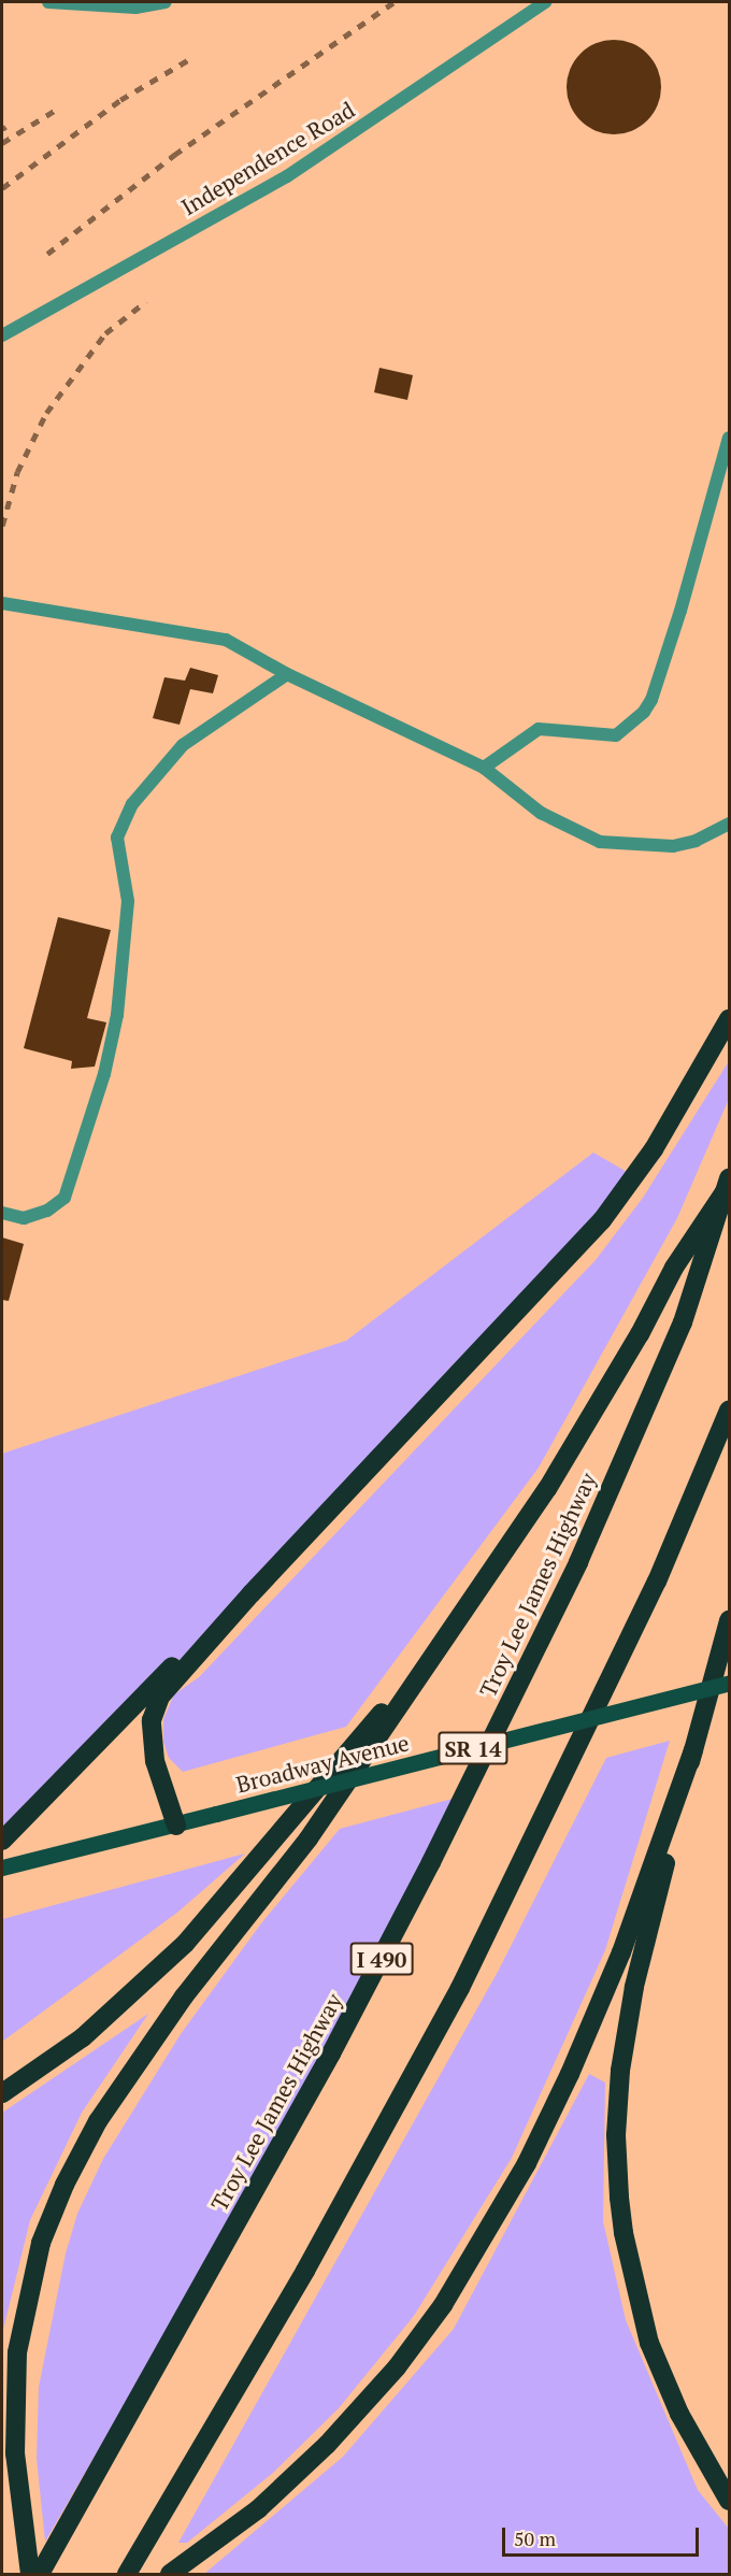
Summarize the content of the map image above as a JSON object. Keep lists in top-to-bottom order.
{
  "streets": {
    "highway": ["Troy Lee James Highway", "I 490"],
    "main road": ["SR 14", "Broadway Avenue"],
    "street": ["Independence Road"]
  },
  "scale_bar": "50 m"
}
